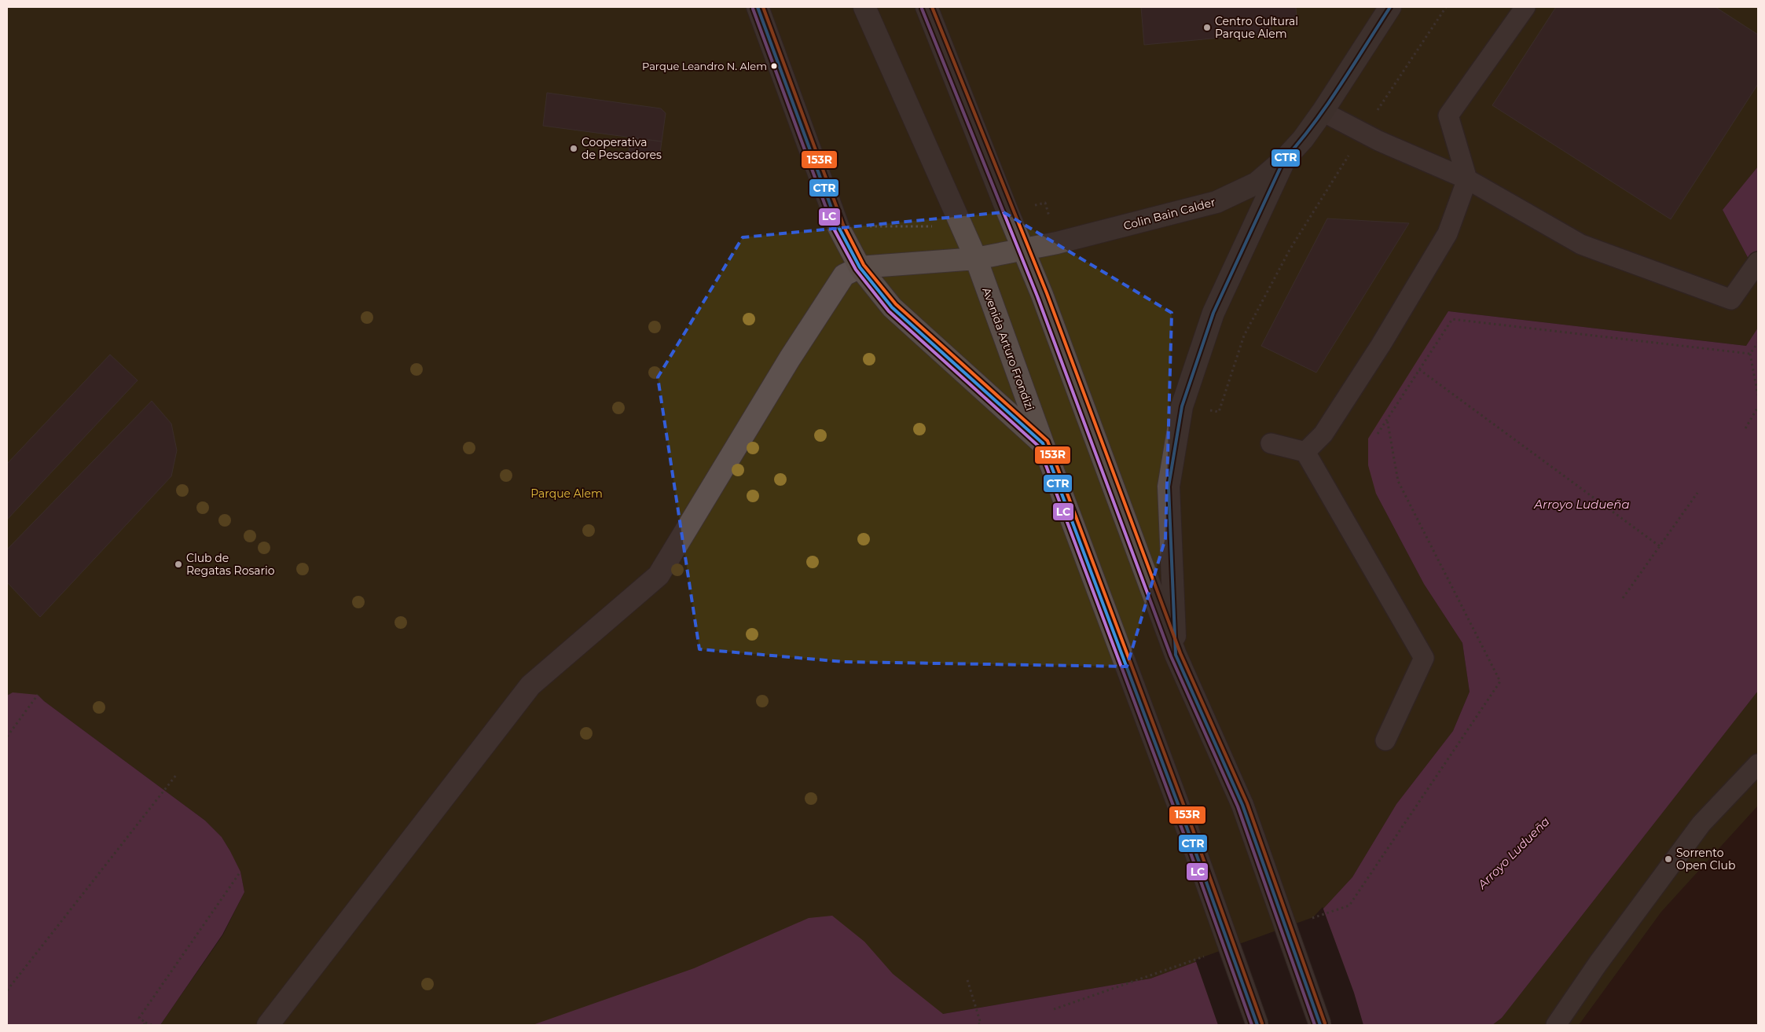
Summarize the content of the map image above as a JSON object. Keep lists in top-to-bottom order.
{
  "streets": {
    "main road": ["Colin Bain Calder", "Avenida Arturo Frondizi"]
  },
  "crossings": [
    ["Colin Bain Calder", "Avenida Arturo Frondizi"]
  ],
  "water": ["Arroyo Ludueña"],
  "parks": ["Parque Alem"],
  "places": [
    "Centro Cultural Parque Alem",
    "Parque Leandro N. Alem",
    "Cooperativa de Pescadores",
    "Club de Regatas Rosario",
    "Sorrento Open Club"
  ],
  "lines": ["transit line CTR", "transit line 153R", "transit line LC"]
}
